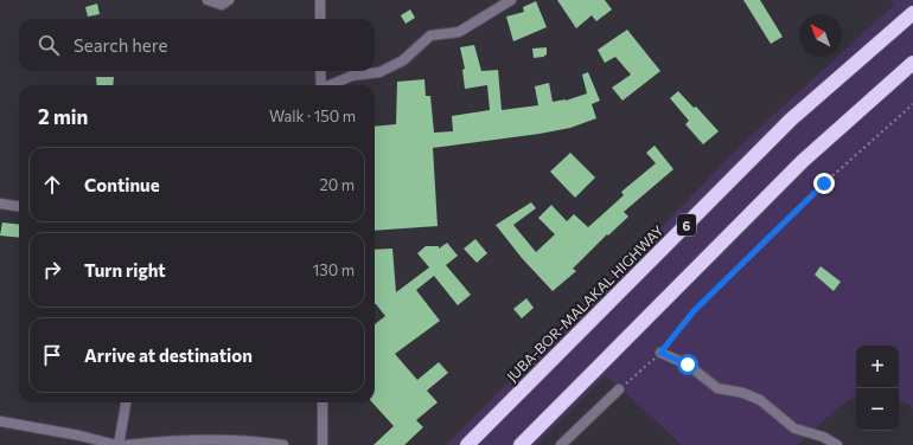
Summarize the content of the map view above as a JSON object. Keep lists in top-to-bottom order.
{
  "streets": {
    "highway": ["6", "JUBA-BOR-MALAKAL HIGHWAY"]
  },
  "north": "top left",
  "page": {
    "search": "Search here",
    "heading": ["2 min", "Walk · 150 m"],
    "list": [
      ["Continue", "20 m"],
      ["Turn right", "130 m"],
      "Arrive at destination"
    ],
    "map_buttons": ["+", "−"]
  }
}
